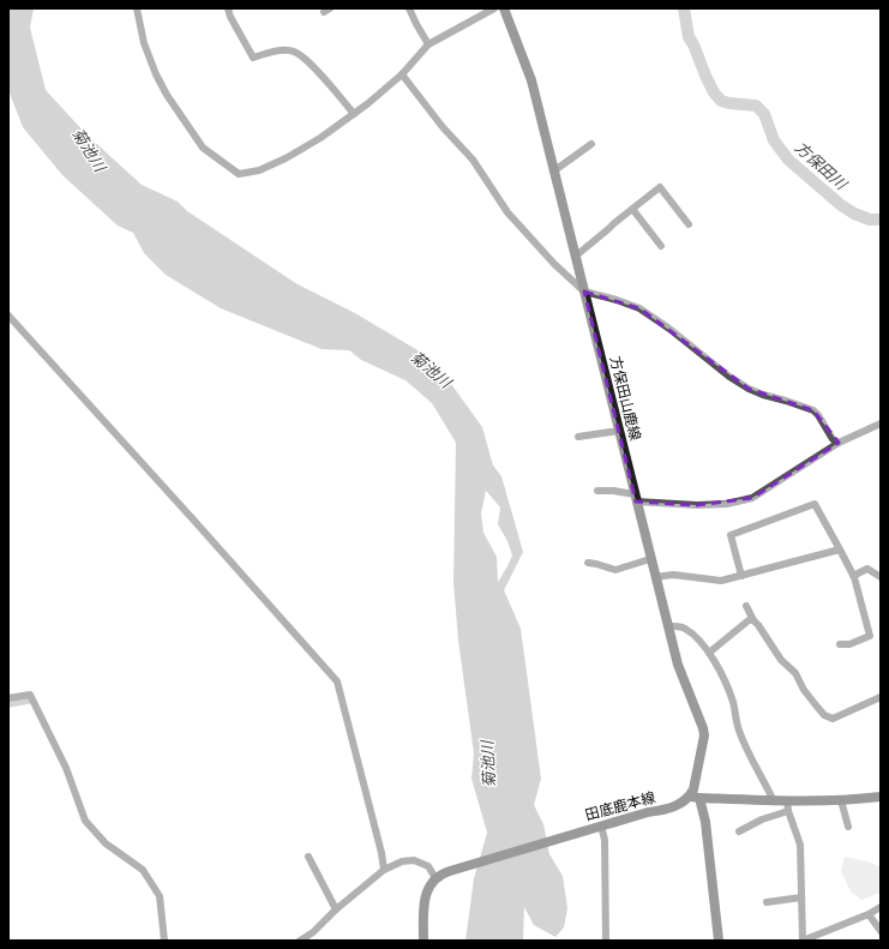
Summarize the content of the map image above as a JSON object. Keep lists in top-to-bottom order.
{
  "streets": {
    "main road": ["方保田山鹿線", "田底鹿本線"]
  },
  "crossings": [
    ["方保田山鹿線", "田底鹿本線"]
  ],
  "water": ["菊池川", "方保田川"]
}
